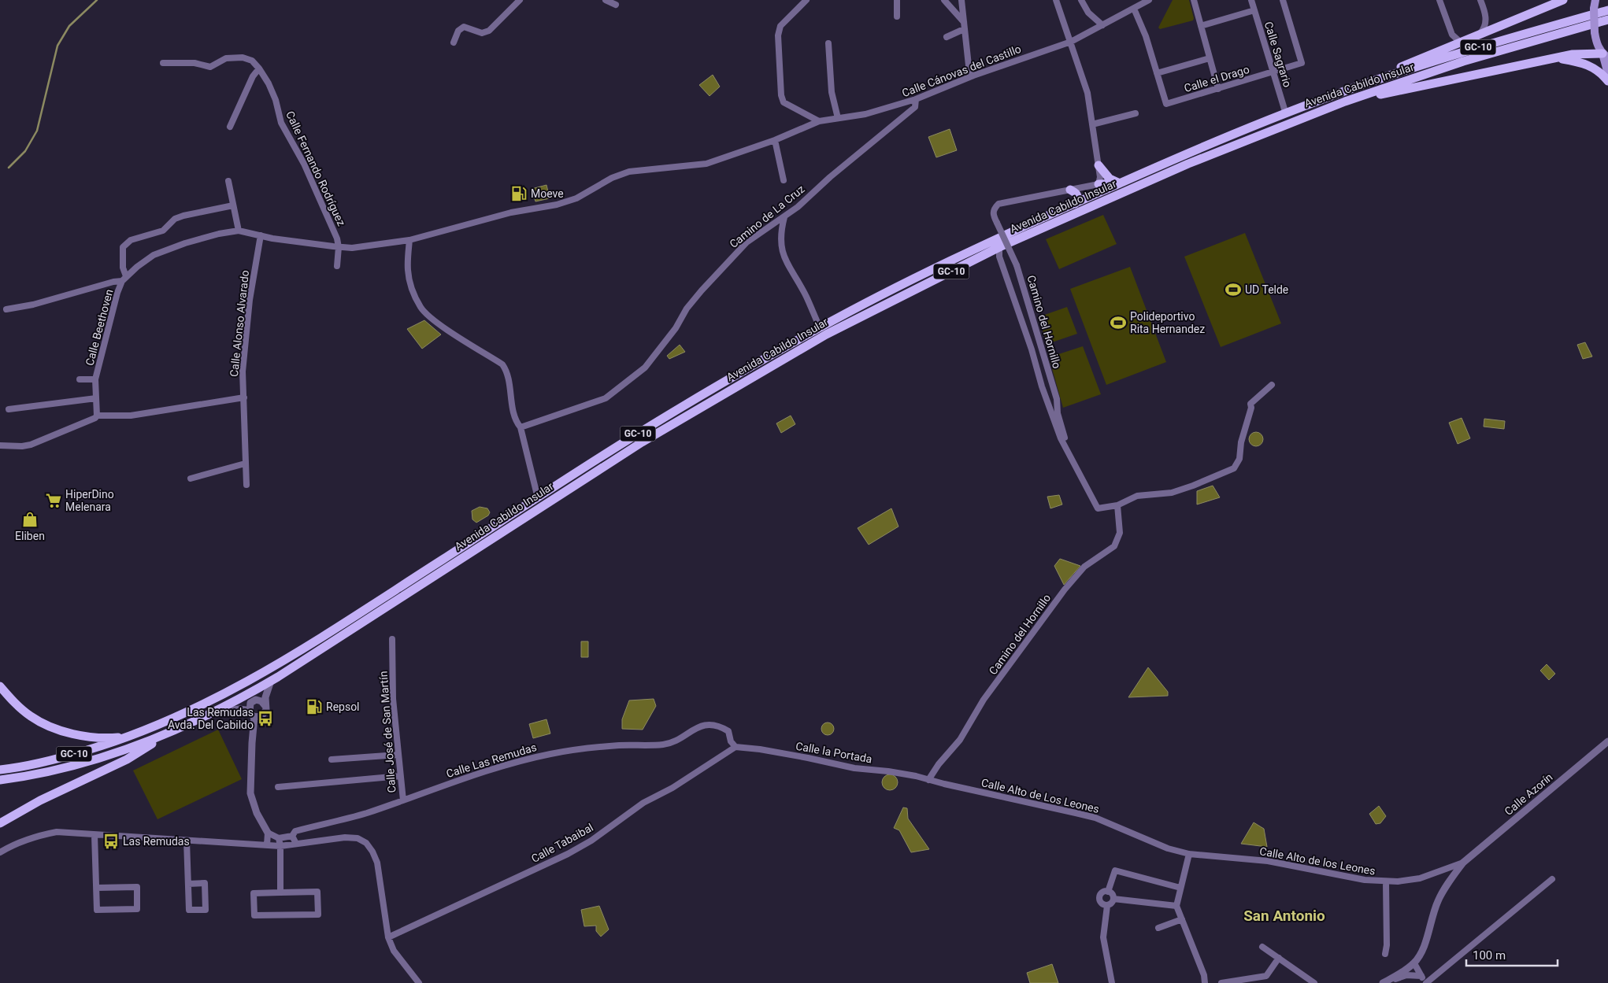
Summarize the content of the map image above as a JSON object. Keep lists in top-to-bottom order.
{
  "streets": {
    "main road": ["GC-10", "Avenida Cabildo Insular"],
    "street": [
      "Calle Sagrario",
      "Calle Cánovas del Castillo",
      "Calle el Drago",
      "Calle Fernando Rodríguez",
      "Camino de La Cruz",
      "Camino del Hornillo",
      "Calle Alonso Alvarado",
      "Calle Beethoven",
      "Calle José de San Martín",
      "Calle la Portada",
      "Calle Las Remudas",
      "Calle Azorín",
      "Calle Alto de Los Leones",
      "Calle Tabaibal",
      "Calle Alto de los Leones"
    ]
  },
  "crossings": [
    ["Calle Sagrario", "Calle el Drago"],
    ["Calle Sagrario", "Avenida Cabildo Insular"],
    ["Calle Cánovas del Castillo", "Calle Fernando Rodríguez"],
    ["Calle Cánovas del Castillo", "Camino de La Cruz"],
    ["Calle Cánovas del Castillo", "Calle Alonso Alvarado"],
    ["Calle Cánovas del Castillo", "Calle Beethoven"],
    ["Avenida Cabildo Insular", "Camino del Hornillo"],
    ["Camino del Hornillo", "Calle la Portada"],
    ["Camino del Hornillo", "Calle Alto de Los Leones"],
    ["Calle José de San Martín", "Calle Las Remudas"],
    ["Calle la Portada", "Calle Las Remudas"],
    ["Calle la Portada", "Calle Alto de Los Leones"],
    ["Calle la Portada", "Calle Tabaibal"],
    ["Calle Las Remudas", "Calle Tabaibal"],
    ["Calle Azorín", "Calle Alto de los Leones"],
    ["Calle Alto de Los Leones", "Calle Alto de los Leones"]
  ],
  "districts": ["San Antonio"],
  "places": {
    "fuel station": ["Moeve", "Repsol"],
    "sports": ["UD Telde", "Polideportivo Rita Hernandez"],
    "supermarket": ["HiperDino Melenara"],
    "shop": ["Eliben"],
    "bus stop": ["Las Remudas Avda. Del Cabildo", "Las Remudas"]
  },
  "scale_bar": "100 m"
}
